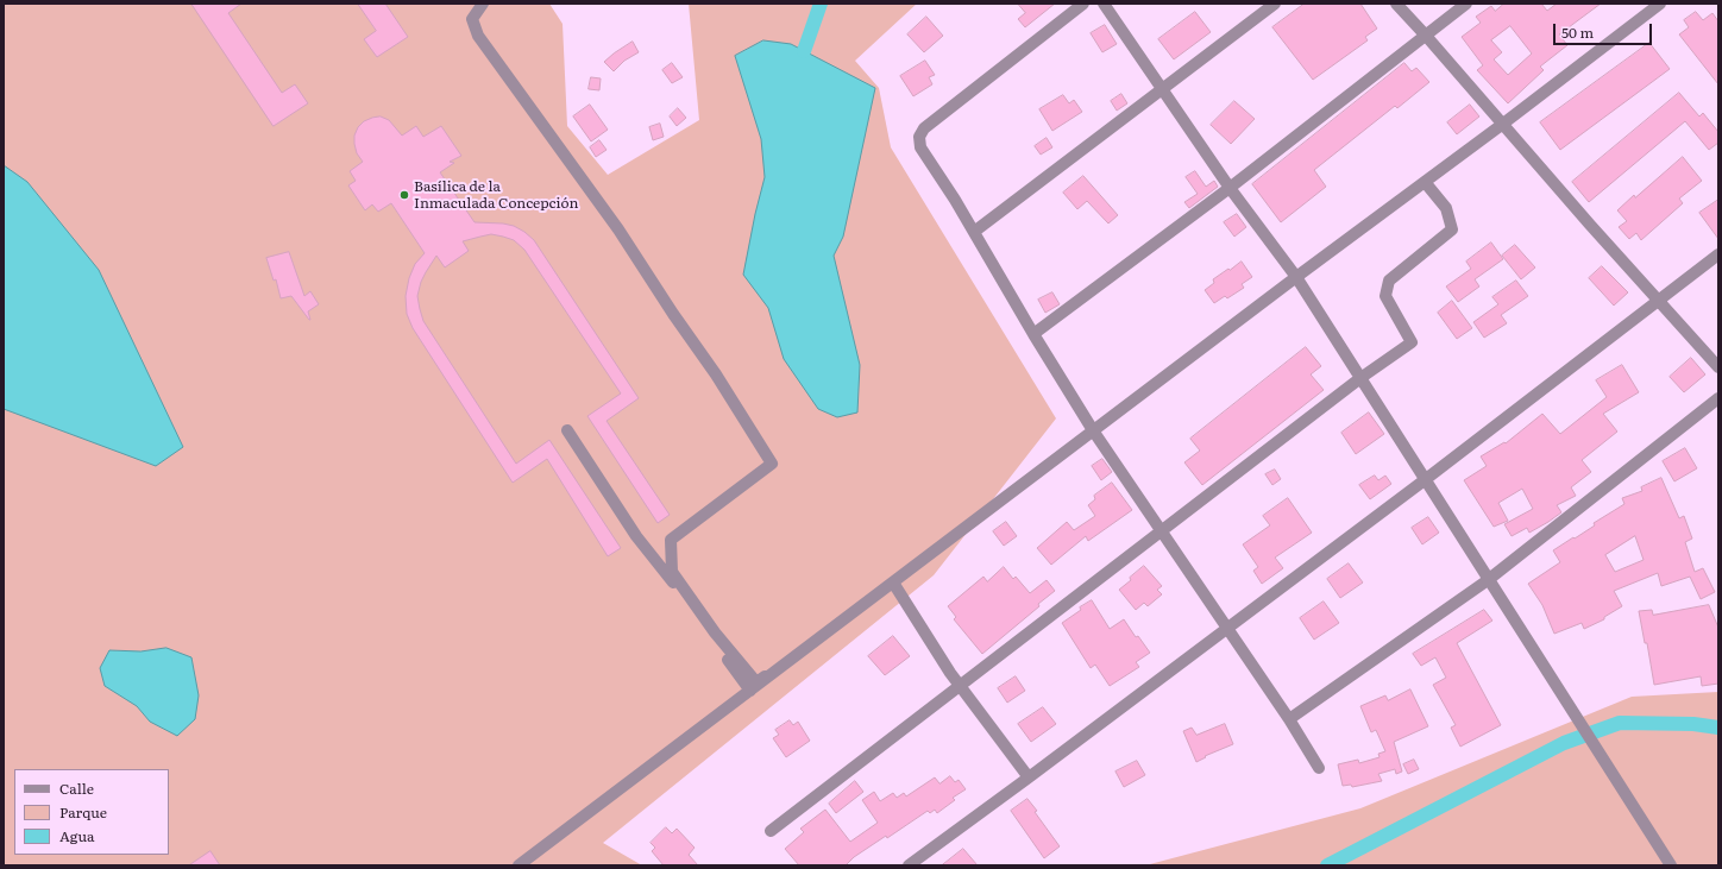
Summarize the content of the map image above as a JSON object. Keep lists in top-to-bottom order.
{
  "places": ["Basílica de la Inmaculada Concepción"],
  "legend": ["Calle", "Parque", "Agua"],
  "scale_bar": "50 m"
}
